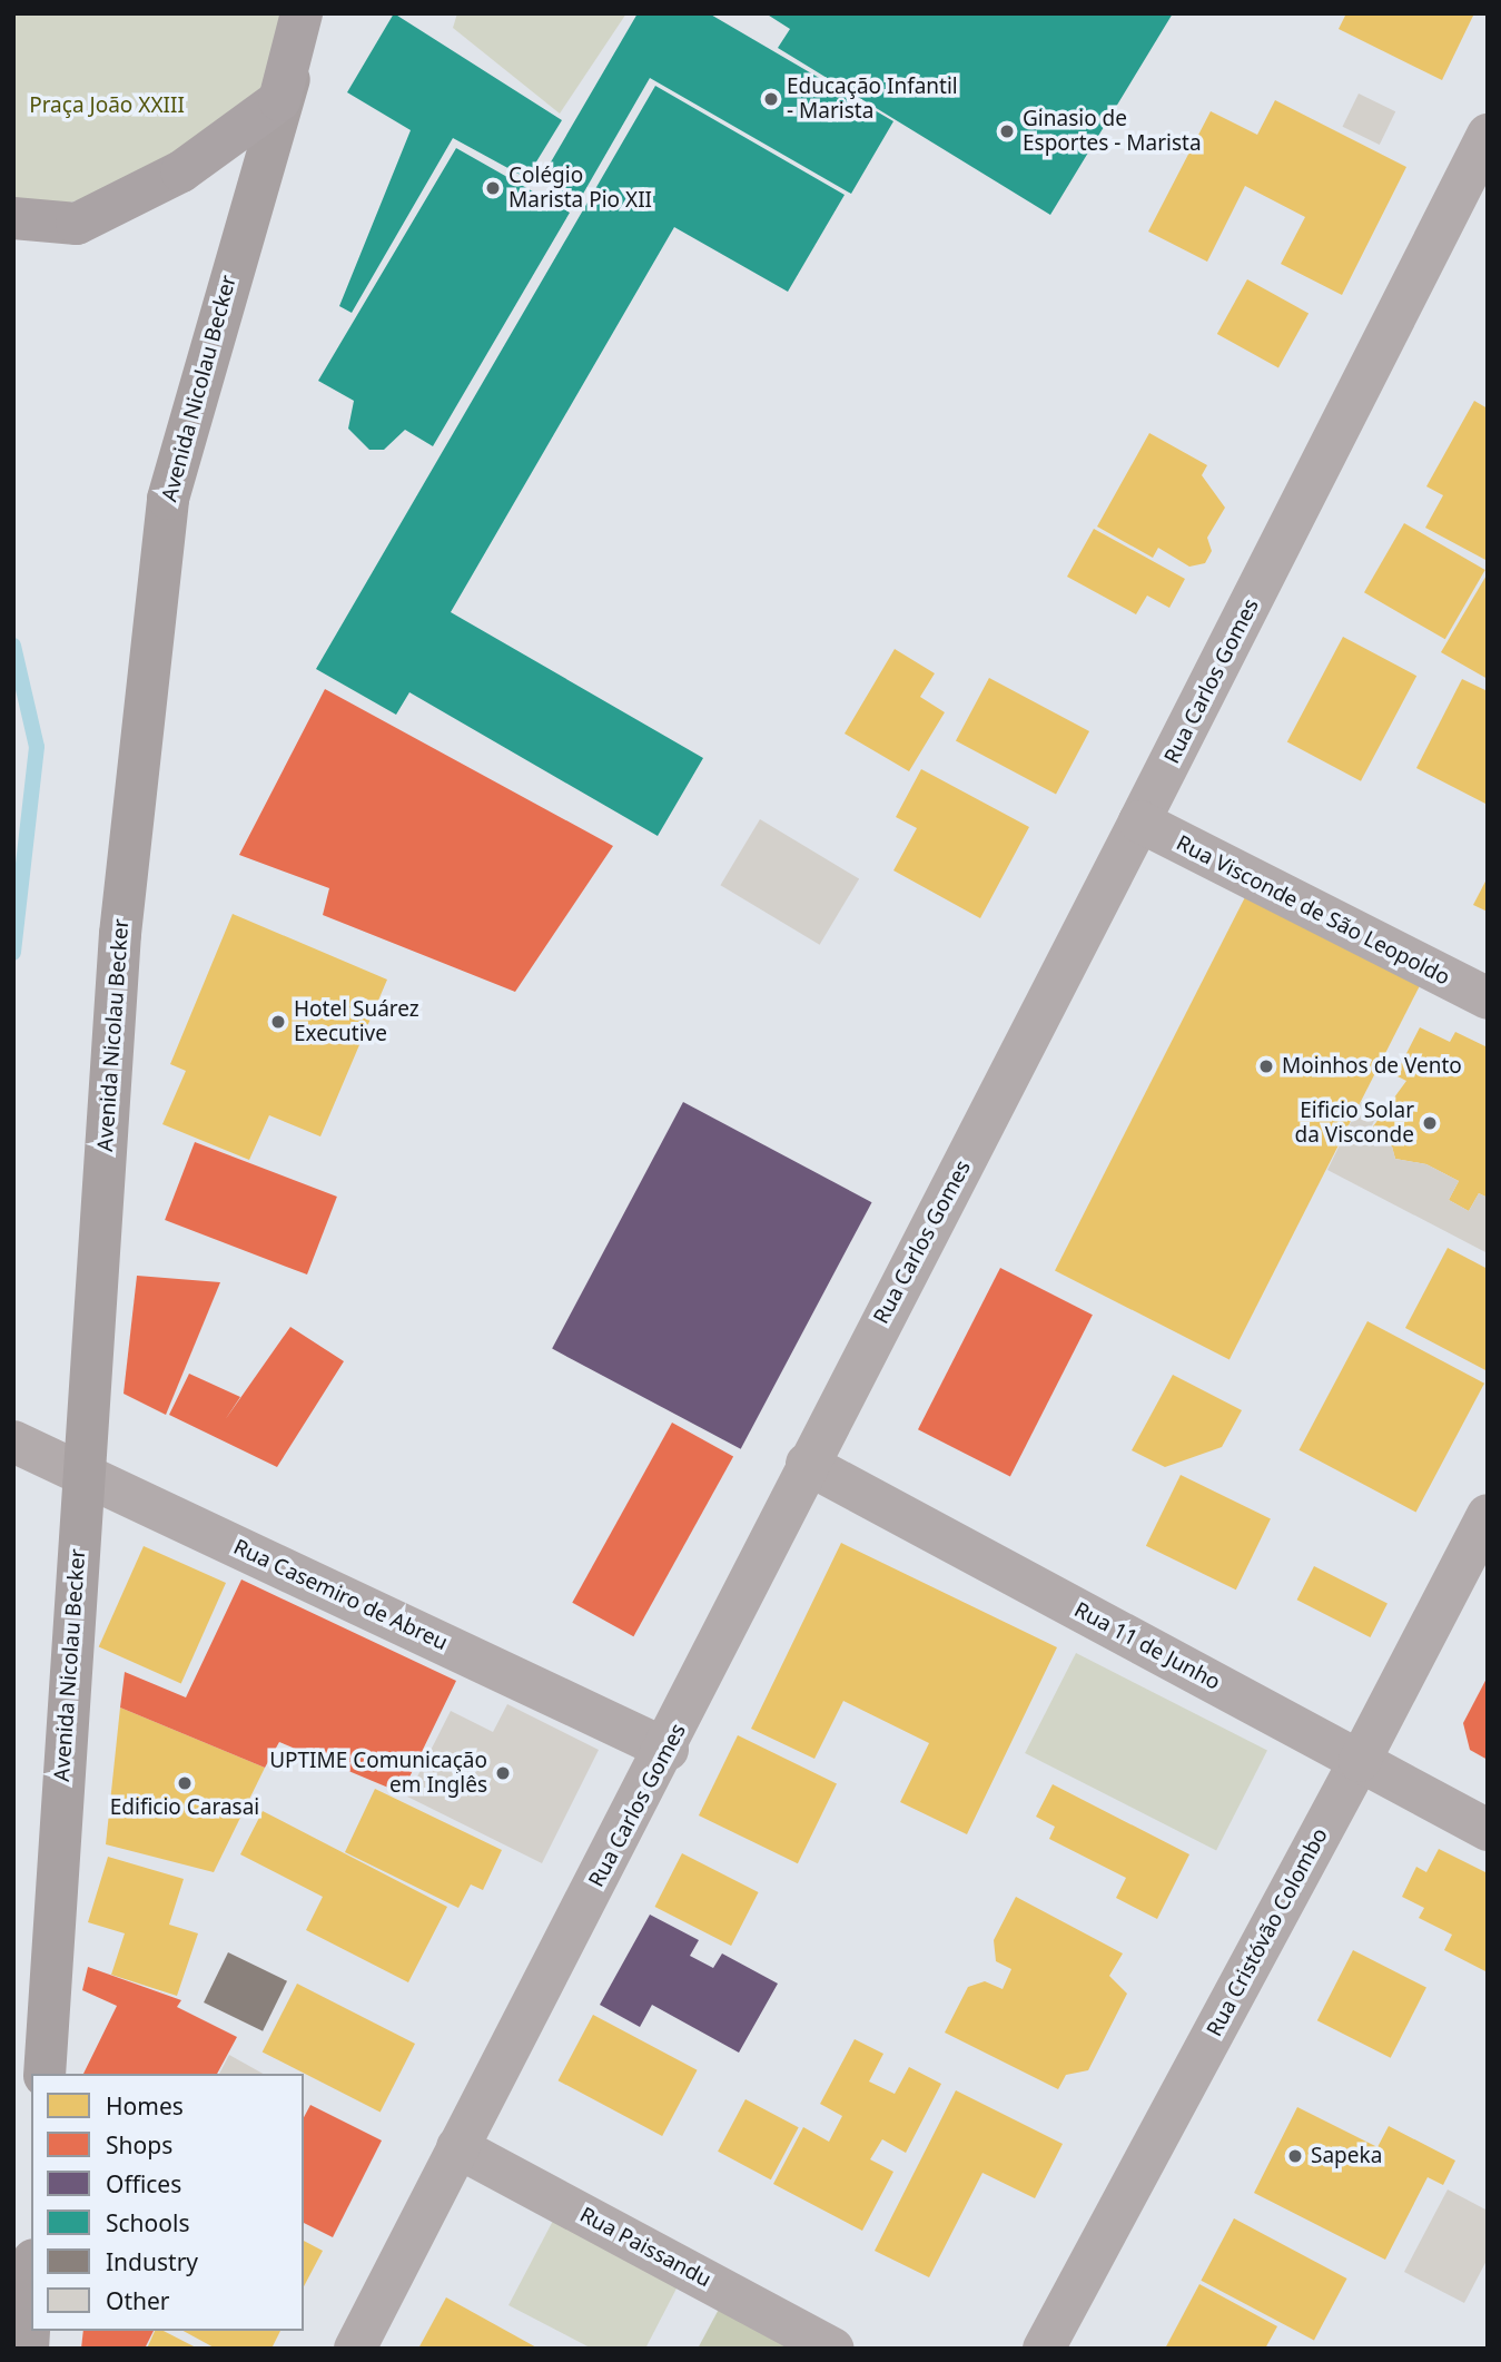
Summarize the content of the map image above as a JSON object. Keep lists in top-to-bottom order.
{
  "streets": {
    "main road": ["Avenida Nicolau Becker"],
    "street": [
      "Rua Carlos Gomes",
      "Rua Visconde de São Leopoldo",
      "Rua Casemiro de Abreu",
      "Rua 11 de Junho",
      "Rua Cristóvão Colombo",
      "Rua Paissandu"
    ]
  },
  "crossings": [
    ["Avenida Nicolau Becker", "Rua Casemiro de Abreu"],
    ["Rua Carlos Gomes", "Rua Visconde de São Leopoldo"],
    ["Rua Carlos Gomes", "Rua Casemiro de Abreu"],
    ["Rua Carlos Gomes", "Rua 11 de Junho"],
    ["Rua Carlos Gomes", "Rua Paissandu"],
    ["Rua 11 de Junho", "Rua Cristóvão Colombo"]
  ],
  "parks": ["Praça João XXIII"],
  "places": [
    "Educação Infantil - Marista",
    "Ginasio de Esportes - Marista",
    "Colégio Marista Pio XII",
    "Hotel Suárez Executive",
    "Moinhos de Vento",
    "Eificio Solar da Visconde",
    "UPTIME Comunicação em Inglês",
    "Edificio Carasai",
    "Sapeka"
  ],
  "legend": [
    "Homes",
    "Shops",
    "Offices",
    "Schools",
    "Industry",
    "Other"
  ]
}
